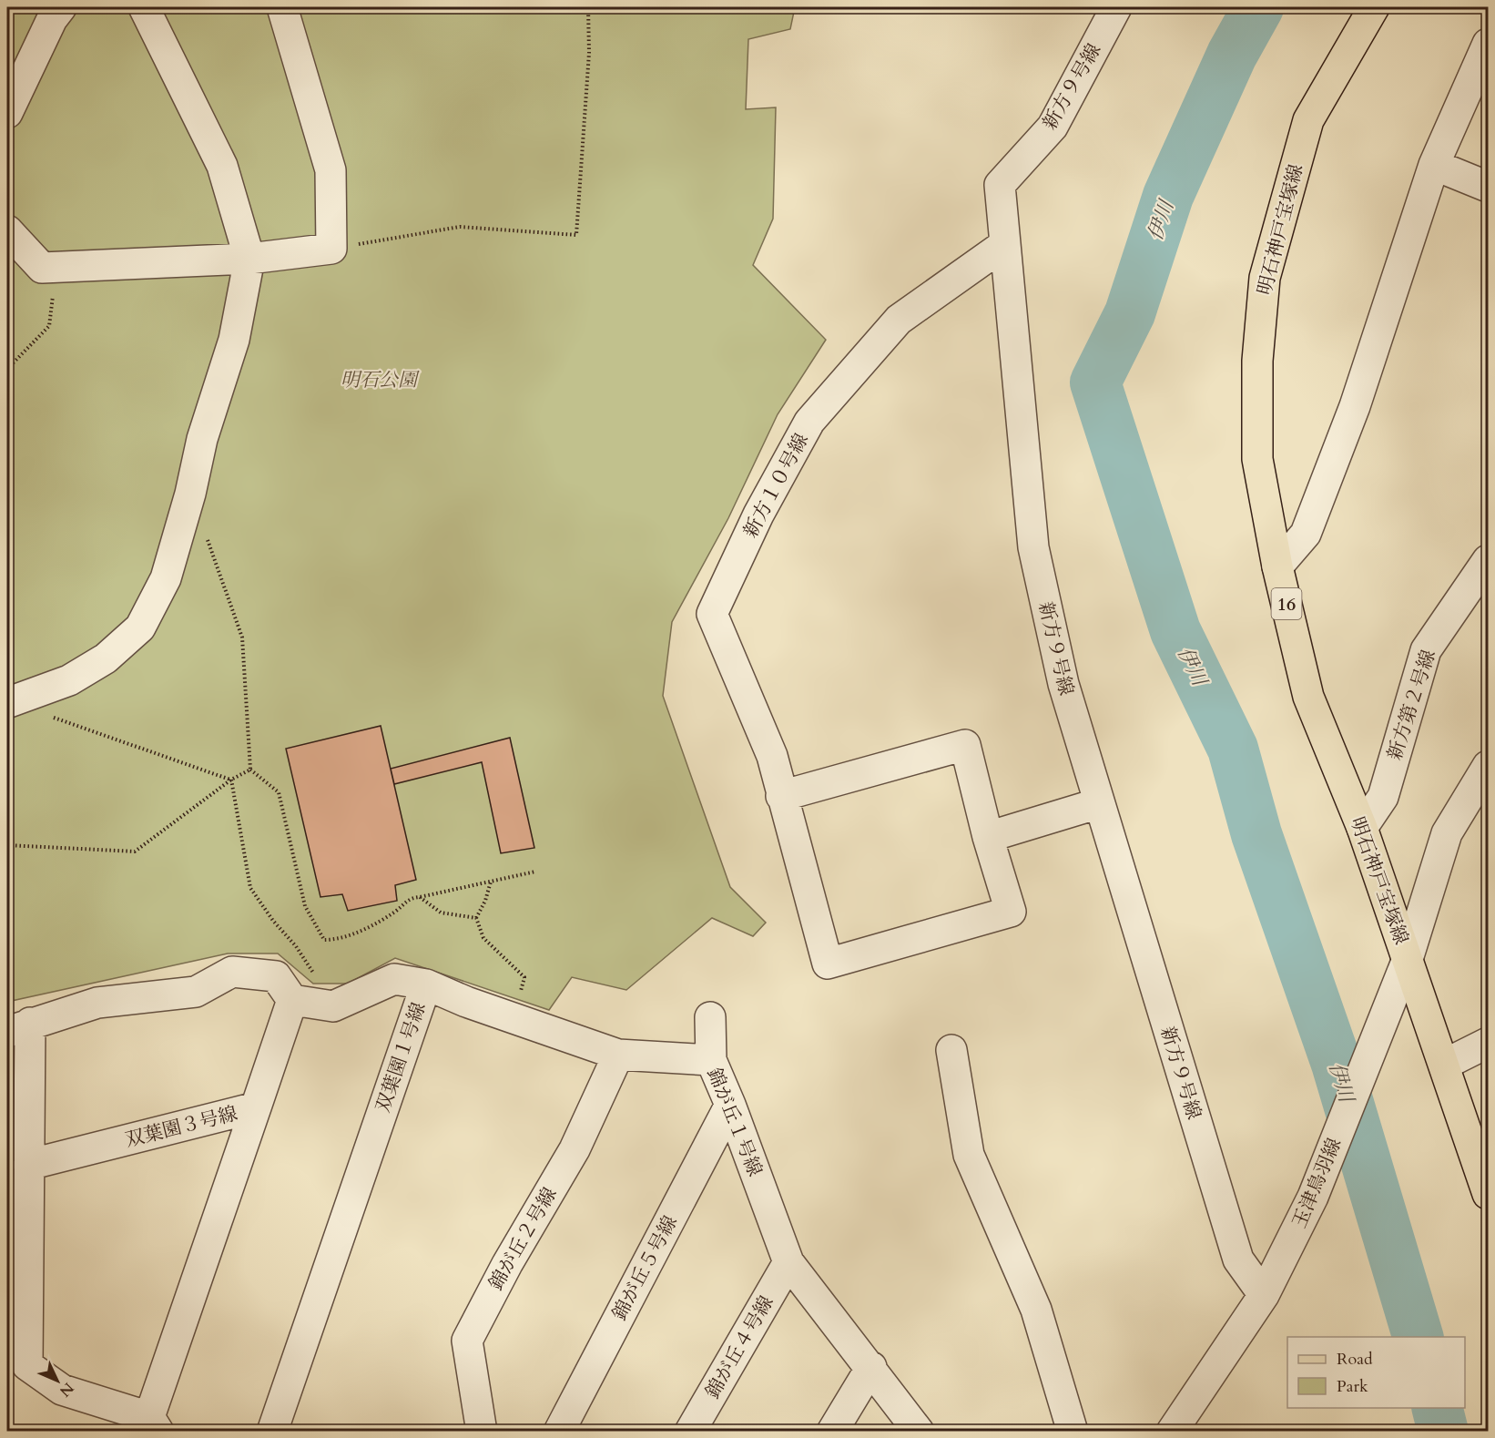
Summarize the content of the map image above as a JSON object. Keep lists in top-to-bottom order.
{
  "streets": {
    "main road": ["明石神戸宝塚線", "16"],
    "street": [
      "新方９号線",
      "新方１０号線",
      "新方第２号線",
      "双葉園１号線",
      "錦が丘１号線",
      "双葉園３号線",
      "玉津鳥羽線",
      "錦が丘２号線",
      "錦が丘５号線",
      "錦が丘４号線"
    ]
  },
  "crossings": [
    ["新方９号線", "新方１０号線"],
    ["新方９号線", "玉津鳥羽線"],
    ["明石神戸宝塚線", "新方第２号線"],
    ["明石神戸宝塚線", "玉津鳥羽線"],
    ["双葉園１号線", "錦が丘１号線"],
    ["双葉園１号線", "双葉園３号線"],
    ["錦が丘１号線", "錦が丘２号線"],
    ["錦が丘１号線", "錦が丘５号線"],
    ["錦が丘１号線", "錦が丘４号線"]
  ],
  "water": ["伊川"],
  "parks": ["明石公園"],
  "legend": ["Road", "Park"],
  "north": "bottom right"
}
